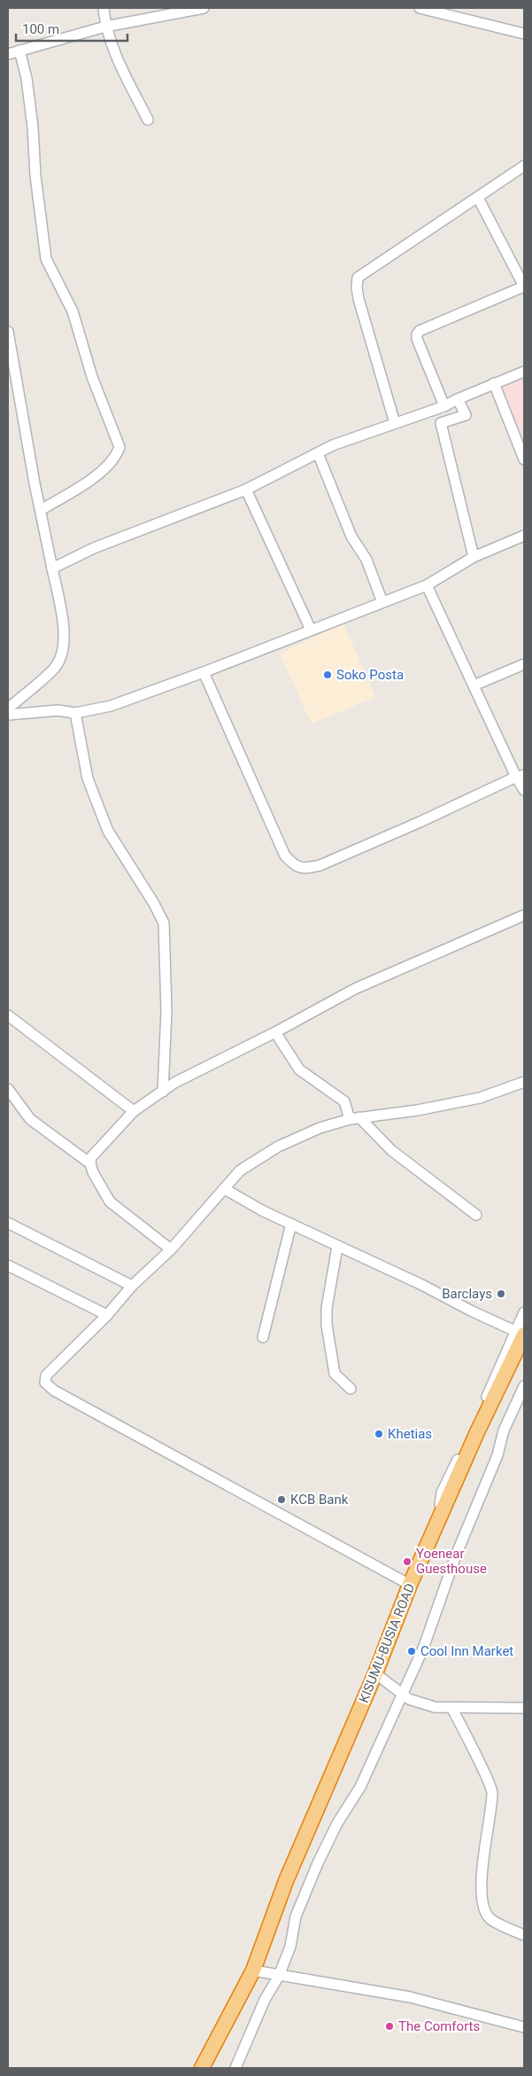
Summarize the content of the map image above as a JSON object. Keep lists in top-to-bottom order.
{
  "streets": {
    "highway": ["KISUMU-BUSIA ROAD"]
  },
  "places": [
    "Soko Posta",
    "Barclays",
    "Khetias",
    "KCB Bank",
    "Yoenear Guesthouse",
    "Cool Inn Market",
    "The Comforts"
  ],
  "scale_bar": "100 m"
}
